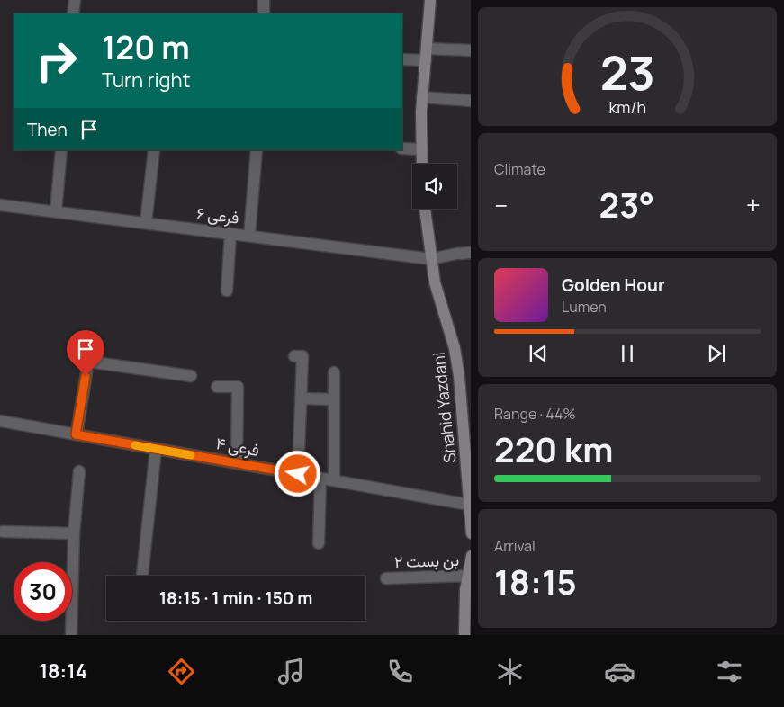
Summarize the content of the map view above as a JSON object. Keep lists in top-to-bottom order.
{
  "streets": {
    "street": [
      "فرعی ۶",
      "Shahid Yazdani",
      "فرعی ۴",
      "بن بست ۲"
    ]
  },
  "crossings": [
    ["فرعی ۶", "Shahid Yazdani"],
    ["Shahid Yazdani", "فرعی ۴"]
  ],
  "page": {
    "turn": ["120 m", "Turn right"],
    "then": "Then",
    "tile": [
      "Climate",
      ["Range · 44%", "220 km"],
      ["Arrival", "18:15"]
    ],
    "heat": ["−", "23°", "+"],
    "song": ["Golden Hour", "Lumen"],
    "limit": "30",
    "trip": "18:15 · 1 min · 150 m",
    "tabs": "18:14",
    "gauge": ["23", "km/h"]
  }
}
